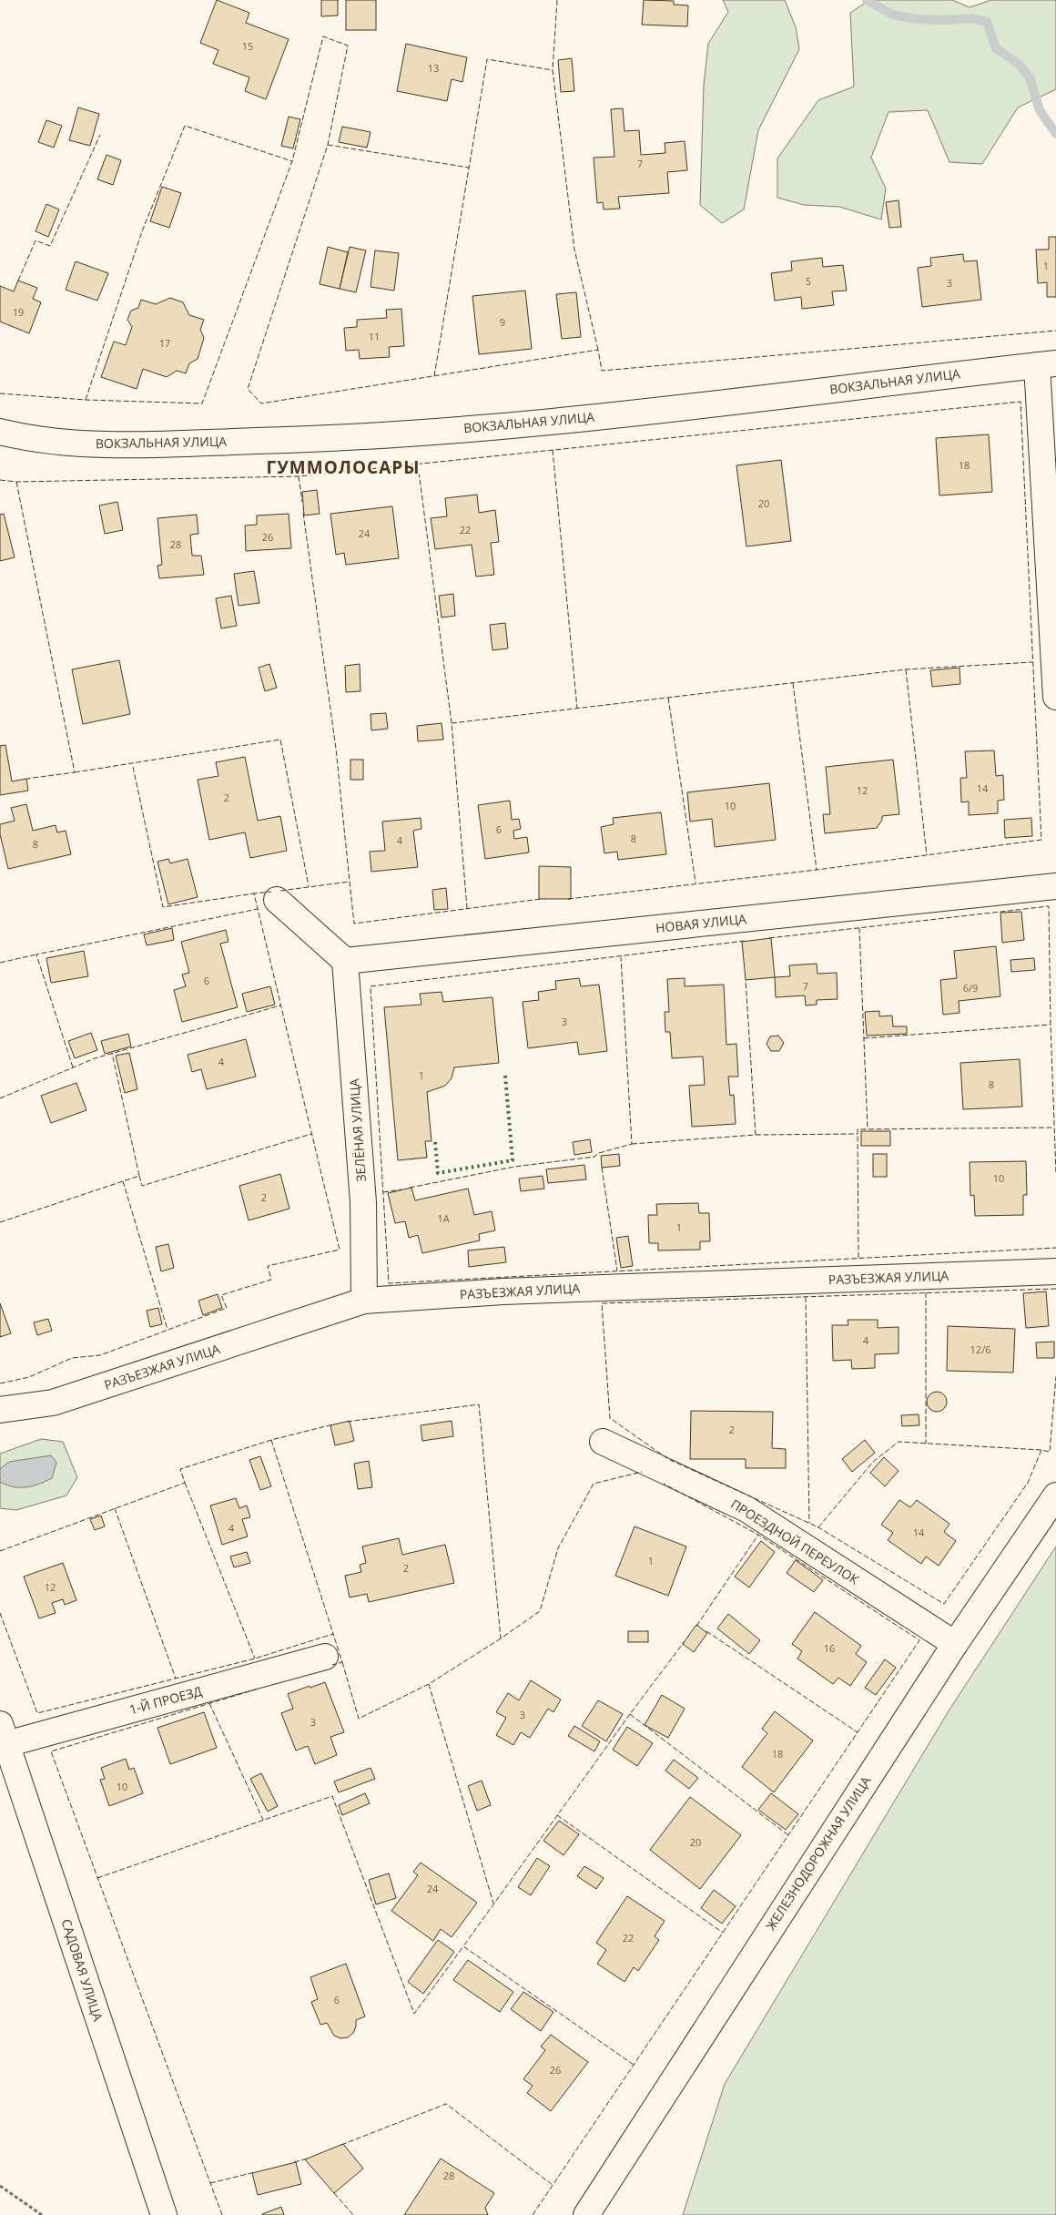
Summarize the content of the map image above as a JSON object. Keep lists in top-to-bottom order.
{
  "streets": {
    "street": [
      "ВОКЗАЛЬНАЯ УЛИЦА",
      "НОВАЯ УЛИЦА",
      "ЗЕЛЁНАЯ УЛИЦА",
      "РАЗЪЕЗЖАЯ УЛИЦА",
      "ПРОЕЗДНОЙ ПЕРЕУЛОК",
      "1-Й ПРОЕЗД",
      "ЖЕЛЕЗНОДОРОЖНАЯ УЛИЦА",
      "САДОВАЯ УЛИЦА"
    ]
  },
  "crossings": [
    ["НОВАЯ УЛИЦА", "ЗЕЛЁНАЯ УЛИЦА"],
    ["ЗЕЛЁНАЯ УЛИЦА", "РАЗЪЕЗЖАЯ УЛИЦА"],
    ["ПРОЕЗДНОЙ ПЕРЕУЛОК", "ЖЕЛЕЗНОДОРОЖНАЯ УЛИЦА"],
    ["1-Й ПРОЕЗД", "САДОВАЯ УЛИЦА"]
  ],
  "districts": ["ГУММОЛОСАРЫ"],
  "house_numbers": [
    "15",
    "13",
    "7",
    "1",
    "5",
    "3",
    "19",
    "9",
    "11",
    "17",
    "18",
    "20",
    "22",
    "24",
    "26",
    "28",
    "14",
    "12",
    "2",
    "10",
    "6",
    "8",
    "4",
    "8",
    "6",
    "7",
    "6/9",
    "3",
    "4",
    "1",
    "8",
    "10",
    "2",
    "1А",
    "1",
    "4",
    "12/6",
    "2",
    "4",
    "14",
    "1",
    "2",
    "12",
    "16",
    "3",
    "3",
    "18",
    "10",
    "20",
    "24",
    "22",
    "6",
    "26",
    "28"
  ]
}
